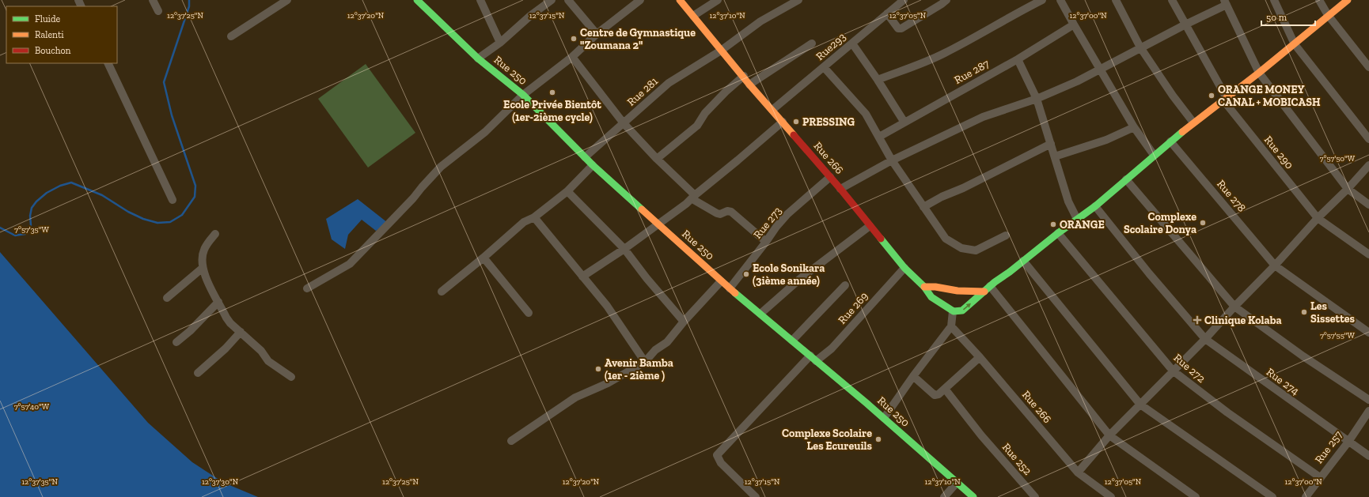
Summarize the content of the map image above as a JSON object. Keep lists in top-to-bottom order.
{
  "streets": {
    "main road": ["Rue 250", "Rue 266"],
    "street": [
      "Rue293",
      "Rue 287",
      "Rue 281",
      "Rue 290",
      "Rue 278",
      "Rue 273",
      "Rue 269",
      "Rue 272",
      "Rue 274",
      "Rue 257",
      "Rue 252"
    ]
  },
  "crossings": [
    ["Rue293", "Rue 266"],
    ["Rue 250", "Rue 281"],
    ["Rue 250", "Rue 273"],
    ["Rue 250", "Rue 269"],
    ["Rue 281", "Rue 266"],
    ["Rue 266", "Rue 273"],
    ["Rue 266", "Rue 269"],
    ["Rue 272", "Rue 257"],
    ["Rue 274", "Rue 257"]
  ],
  "places": {
    "other": [
      "Centre de Gymnastique \"Zoumana 2\"",
      "Ecole Privée Bientôt (1er-2ième cycle)",
      "ORANGE MONEY CANAL + MOBICASH",
      "PRESSING",
      "Complexe Scolaire Donya",
      "ORANGE",
      "Ecole Sonikara (3ième année)",
      "Les Sissettes",
      "Avenir Bamba (1er - 2ième )",
      "Complexe Scolaire Les Ecureuils"
    ],
    "health": ["Clinique Kolaba"]
  },
  "legend": ["Fluide", "Ralenti", "Bouchon"],
  "scale_bar": "50 m",
  "coordinates": [
    "12°37'25\"N",
    "12°37'20\"N",
    "12°37'15\"N",
    "12°37'10\"N",
    "12°37'05\"N",
    "12°37'00\"N",
    "7°57'50\"W",
    "7°57'35\"W",
    "7°57'55\"W",
    "7°57'40\"W",
    "12°37'35\"N",
    "12°37'30\"N"
  ]
}
